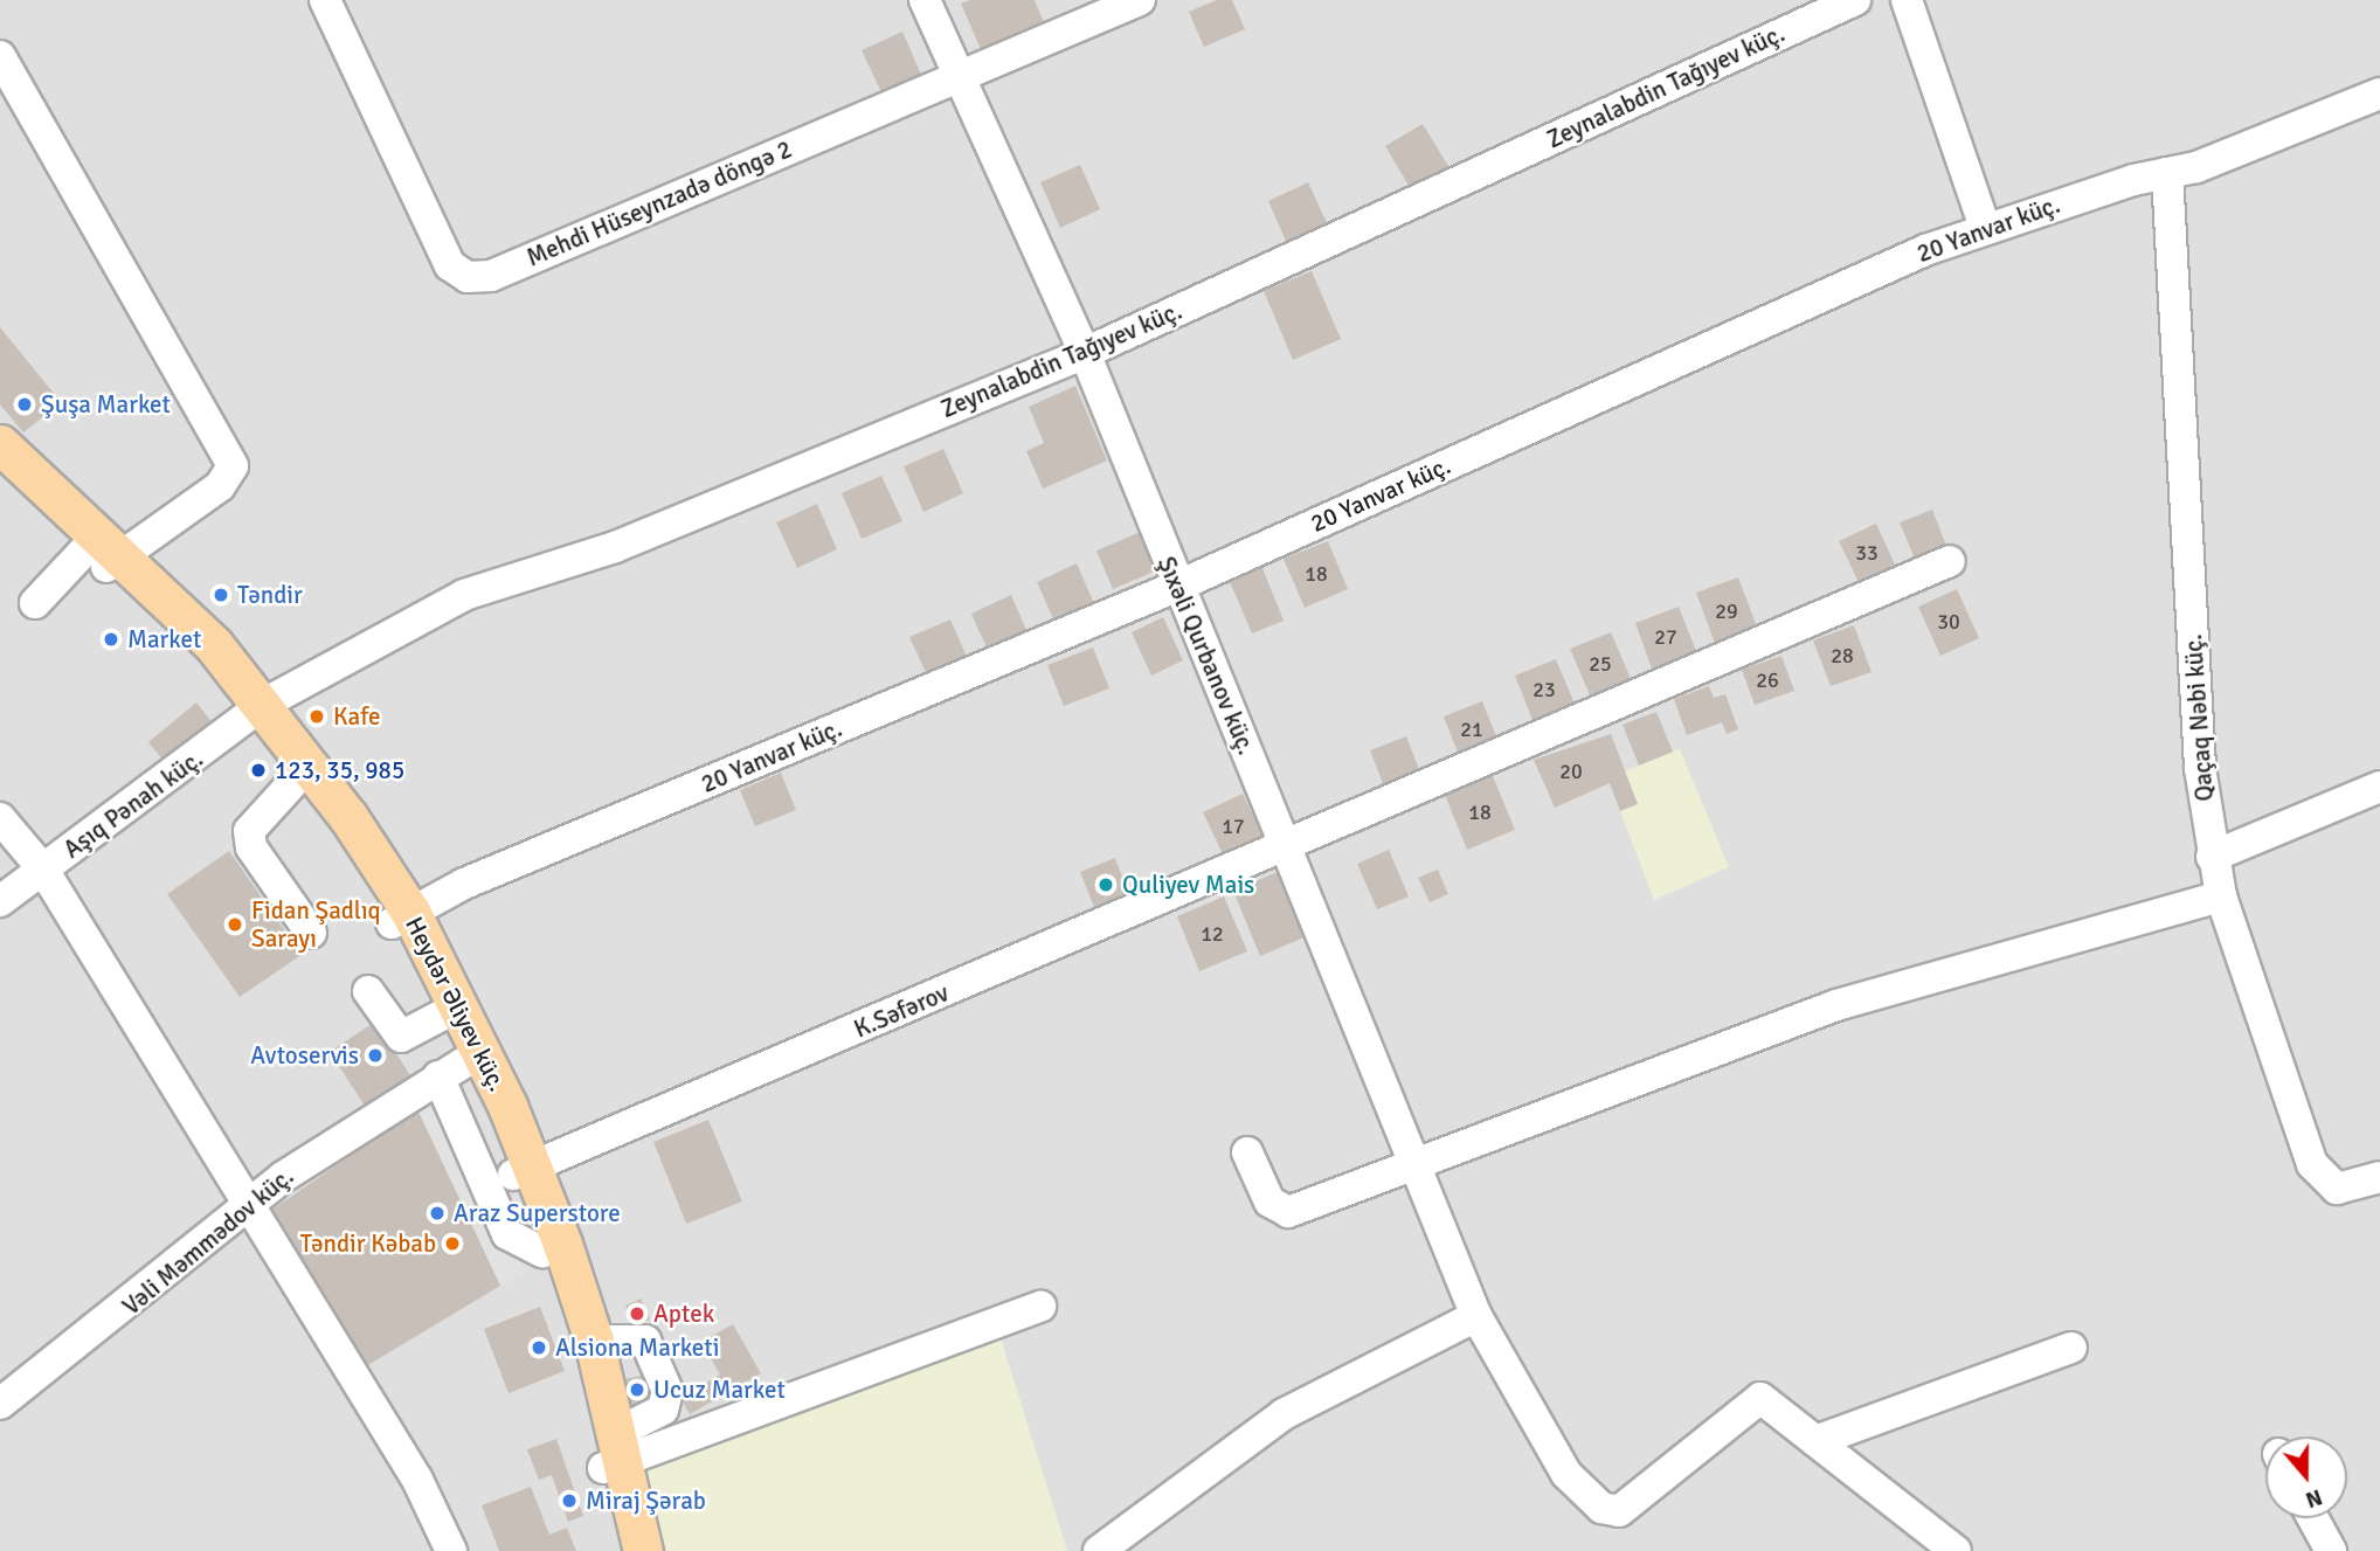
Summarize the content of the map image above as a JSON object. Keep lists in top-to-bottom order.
{
  "streets": {
    "main road": ["Heydər Əliyev küç."],
    "street": [
      "Zeynalabdin Tağıyev küç.",
      "Mehdi Hüseynzadə döngə 2",
      "20 Yanvar küç.",
      "Şıxəli Qurbanov küç.",
      "Qaçaq Nəbi küç.",
      "Aşıq Pənah küç.",
      "K.Səfərov",
      "Vəli Məmmədov küç."
    ]
  },
  "crossings": [
    ["Zeynalabdin Tağıyev küç.", "Şıxəli Qurbanov küç."],
    ["Zeynalabdin Tağıyev küç.", "Aşıq Pənah küç."],
    ["Zeynalabdin Tağıyev küç.", "Heydər Əliyev küç."],
    ["Mehdi Hüseynzadə döngə 2", "Şıxəli Qurbanov küç."],
    ["20 Yanvar küç.", "Şıxəli Qurbanov küç."],
    ["20 Yanvar küç.", "Qaçaq Nəbi küç."],
    ["20 Yanvar küç.", "Heydər Əliyev küç."],
    ["Şıxəli Qurbanov küç.", "K.Səfərov"],
    ["Aşıq Pənah küç.", "Heydər Əliyev küç."],
    ["Heydər Əliyev küç.", "K.Səfərov"],
    ["Heydər Əliyev küç.", "Vəli Məmmədov küç."]
  ],
  "places": [
    "Şuşa Market",
    "Təndir",
    "Market",
    "Kafe",
    "123, 35, 985",
    "Quliyev Mais",
    "Fidan Şadlıq Sarayı",
    "Avtoservis",
    "Araz Superstore",
    "Təndir Kəbab",
    "Aptek",
    "Alsiona Marketi",
    "Ucuz Market",
    "Miraj Şərab"
  ],
  "house_numbers": [
    "33",
    "18",
    "29",
    "30",
    "27",
    "28",
    "25",
    "26",
    "23",
    "21",
    "20",
    "18",
    "17",
    "12"
  ],
  "north": "bottom"
}
